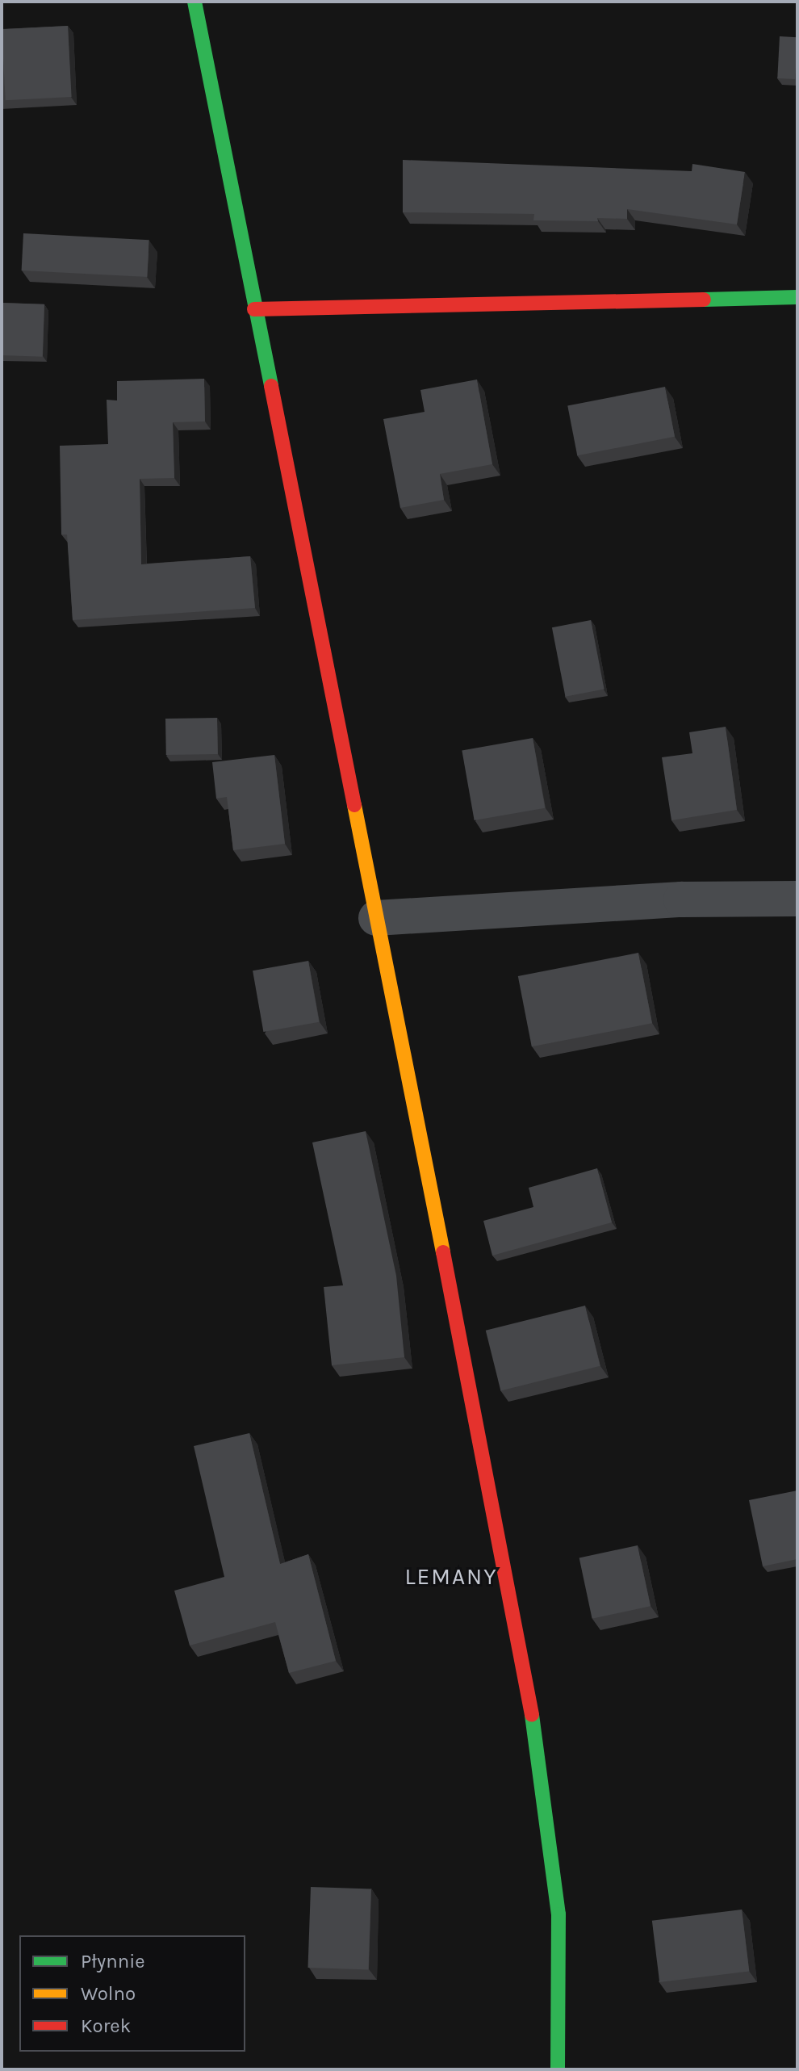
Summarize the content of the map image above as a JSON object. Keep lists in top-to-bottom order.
{
  "districts": ["LEMANY"],
  "legend": ["Płynnie", "Wolno", "Korek"]
}
